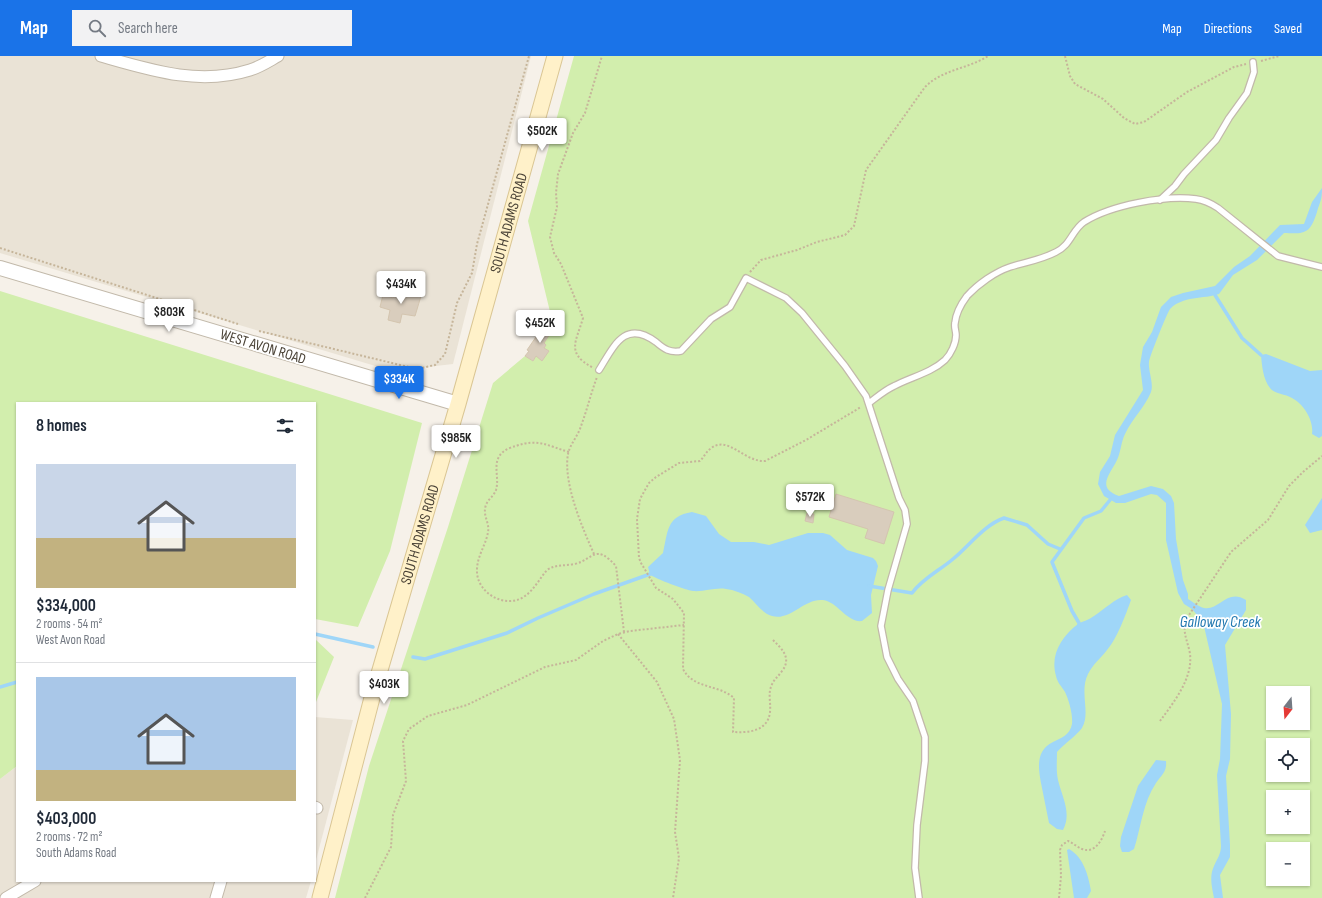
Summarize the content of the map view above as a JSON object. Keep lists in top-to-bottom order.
{
  "streets": {
    "main road": ["SOUTH ADAMS ROAD"],
    "street": ["WEST AVON ROAD"]
  },
  "crossings": [
    ["SOUTH ADAMS ROAD", "WEST AVON ROAD"]
  ],
  "water": ["Galloway Creek"],
  "north": "bottom",
  "page": {
    "header": "Map",
    "search": "Search here",
    "nav": ["Map", "Directions", "Saved"],
    "price": [
      "$502K",
      "$434K",
      "$803K",
      "$452K",
      "$334K",
      "$985K",
      "$572K",
      "$403K"
    ],
    "heading": "8 homes",
    "list": [
      {
        "name": "$334,000",
        "note": "2 rooms · 54 m² · West Avon Road"
      },
      {
        "name": "$403,000",
        "note": "2 rooms · 72 m² · South Adams Road"
      }
    ],
    "map_buttons": ["+", "−"]
  }
}
